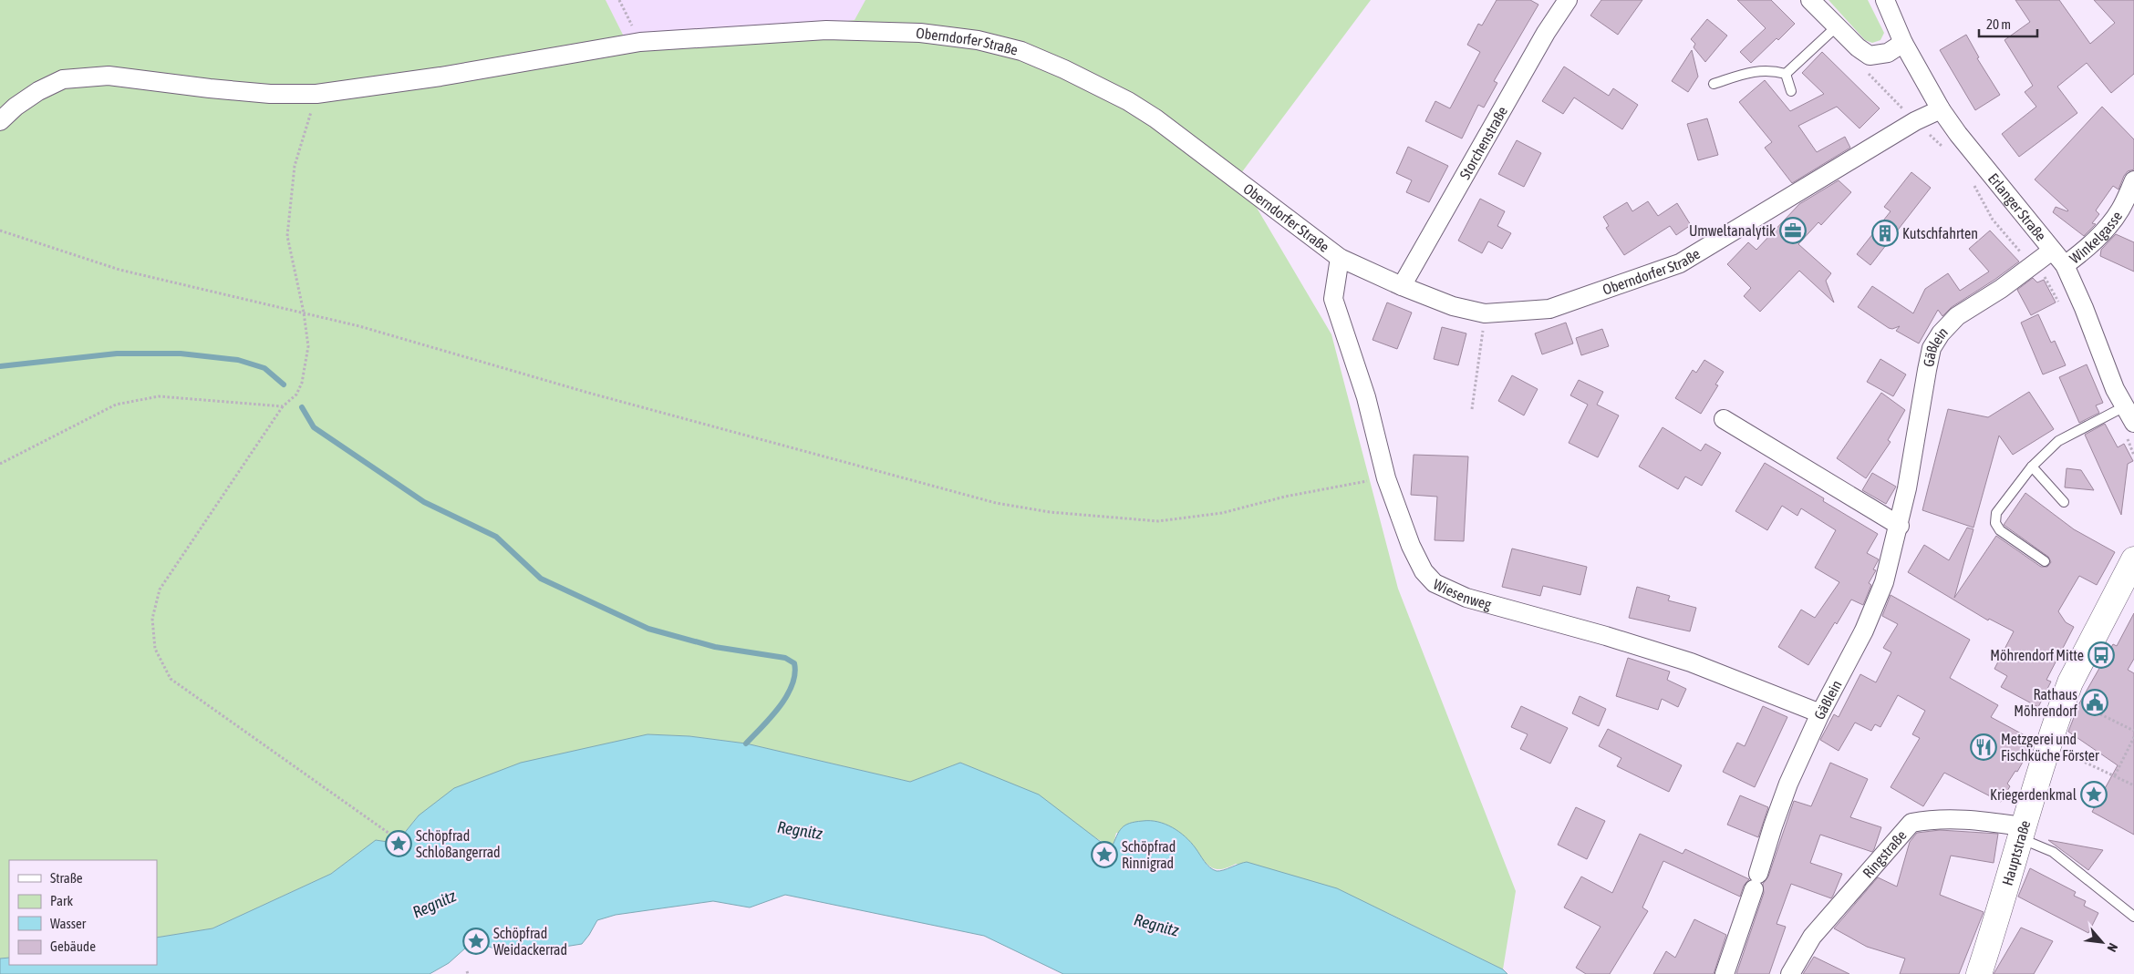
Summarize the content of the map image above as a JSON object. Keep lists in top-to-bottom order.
{
  "streets": {
    "street": [
      "Oberndorfer Straße",
      "Storchenstraße",
      "Erlanger Straße",
      "Winkelgasse",
      "Gäßlein",
      "Wiesenweg",
      "Hauptstraße",
      "Ringstraße"
    ]
  },
  "crossings": [
    ["Oberndorfer Straße", "Storchenstraße"],
    ["Oberndorfer Straße", "Erlanger Straße"],
    ["Oberndorfer Straße", "Wiesenweg"],
    ["Erlanger Straße", "Winkelgasse"],
    ["Erlanger Straße", "Gäßlein"],
    ["Gäßlein", "Wiesenweg"],
    ["Hauptstraße", "Ringstraße"]
  ],
  "water": ["Regnitz"],
  "places": {
    "office": ["Umweltanalytik"],
    "building": ["Kutschfahrten"],
    "bus stop": ["Möhrendorf Mitte"],
    "public building": ["Rathaus Möhrendorf"],
    "restaurant": ["Metzgerei und Fischküche Förster"],
    "place": [
      "Kriegerdenkmal",
      "Schöpfrad Schloßangerrad",
      "Schöpfrad Rinnigrad",
      "Schöpfrad Weidackerrad"
    ]
  },
  "legend": [
    "Straße",
    "Park",
    "Wasser",
    "Gebäude"
  ],
  "scale_bar": "20 m",
  "north": "bottom right"
}
